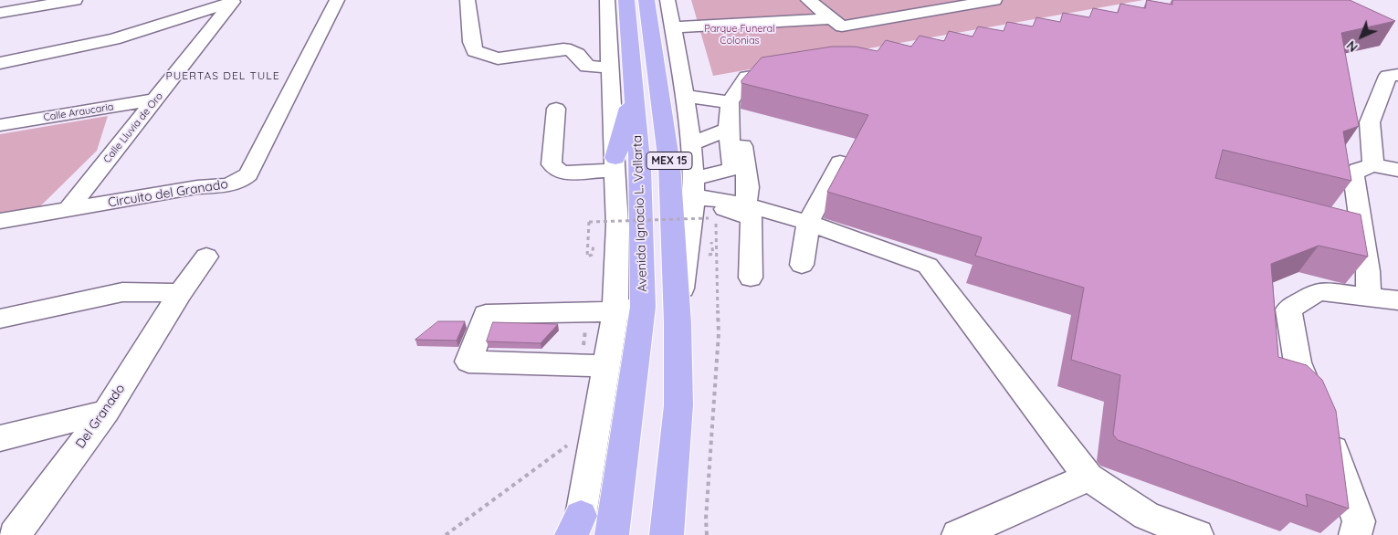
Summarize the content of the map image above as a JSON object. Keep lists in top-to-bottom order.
{
  "streets": {
    "highway": ["MEX 15", "Avenida Ignacio L. Vallarta"],
    "street": [
      "Calle Araucaria",
      "Calle Lluvia de Oro",
      "Circuito del Granado",
      "Del Granado"
    ]
  },
  "crossings": [
    ["Calle Araucaria", "Calle Lluvia de Oro"],
    ["Calle Lluvia de Oro", "Circuito del Granado"]
  ],
  "districts": ["PUERTAS DEL TULE"],
  "parks": ["Parque Funeral Colonias"],
  "north": "bottom left"
}
